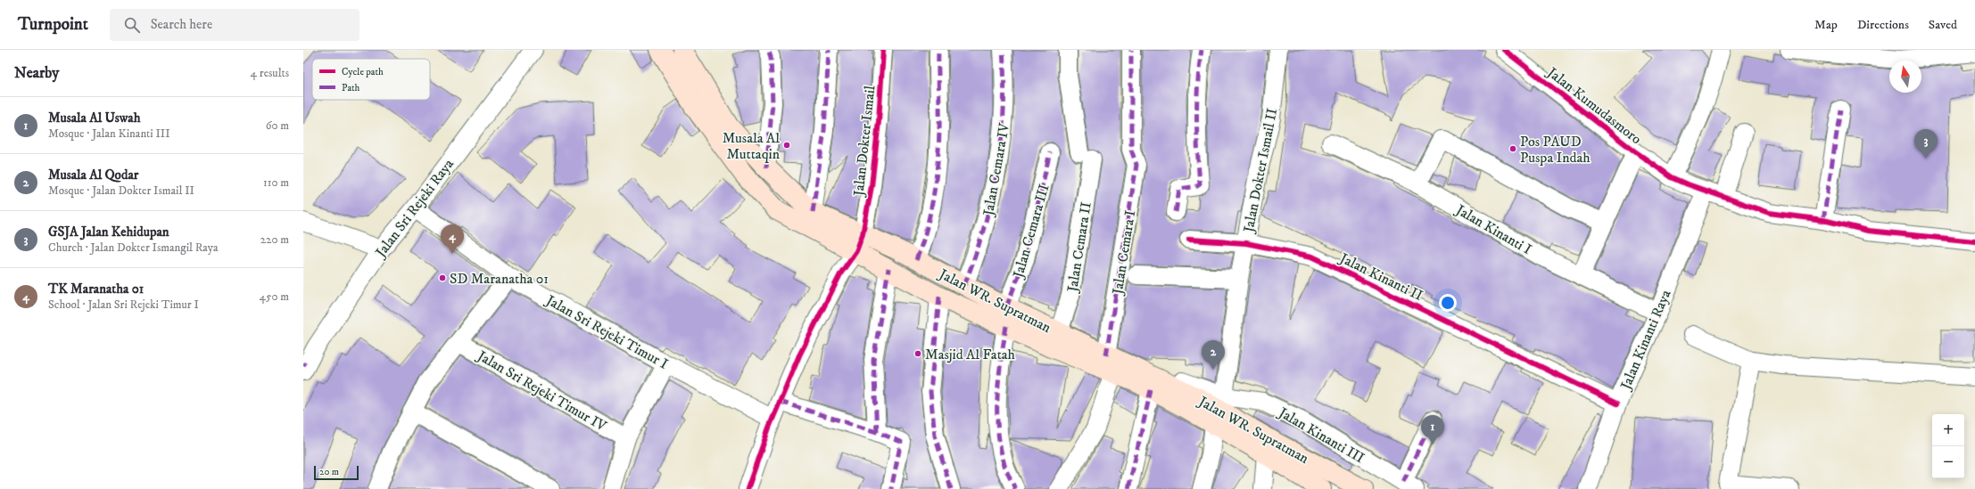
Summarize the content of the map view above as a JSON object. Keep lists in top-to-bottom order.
{
  "streets": {
    "main road": ["Jalan WR. Supratman"],
    "street": [
      "Jalan Kumudasmoro",
      "Jalan Dokter Ismail",
      "Jalan Cemara IV",
      "Jalan Dokter Ismail II",
      "Jalan Sri Rejeki Raya",
      "Jalan Kinanti I",
      "Jalan Cemara III",
      "Jalan Cemara II",
      "Jalan Cemara I",
      "Jalan Kinanti II",
      "Jalan Sri Rejeki Timur I",
      "Jalan Kinanti Raya",
      "Jalan Sri Rejeki Timur IV",
      "Jalan Kinanti III"
    ]
  },
  "crossings": [
    ["Jalan Kumudasmoro", "Jalan Kinanti Raya"],
    ["Jalan Dokter Ismail", "Jalan WR. Supratman"],
    ["Jalan Cemara IV", "Jalan WR. Supratman"],
    ["Jalan Dokter Ismail II", "Jalan Kinanti II"],
    ["Jalan Dokter Ismail II", "Jalan Kinanti III"],
    ["Jalan Sri Rejeki Raya", "Jalan Sri Rejeki Timur I"],
    ["Jalan Kinanti I", "Jalan Kinanti Raya"],
    ["Jalan Cemara III", "Jalan WR. Supratman"],
    ["Jalan Cemara II", "Jalan WR. Supratman"],
    ["Jalan Cemara I", "Jalan WR. Supratman"],
    ["Jalan Kinanti II", "Jalan Kinanti Raya"],
    ["Jalan WR. Supratman", "Jalan Kinanti III"]
  ],
  "places": [
    "Musala Al Muttaqin",
    "Pos PAUD Puspa Indah",
    "SD Maranatha 01",
    "Masjid Al Fatah"
  ],
  "legend": ["Cycle path", "Path"],
  "scale_bar": "20 m",
  "north": "top",
  "page": {
    "header": "Turnpoint",
    "search": "Search here",
    "nav": ["Map", "Directions", "Saved"],
    "heading": ["Nearby", "4 results"],
    "list": [
      {
        "mark": "1",
        "name": "Musala Al Uswah",
        "note": "Mosque · Jalan Kinanti III",
        "value": "60 m"
      },
      {
        "mark": "2",
        "name": "Musala Al Qodar",
        "note": "Mosque · Jalan Dokter Ismail II",
        "value": "110 m"
      },
      {
        "mark": "3",
        "name": "GSJA Jalan Kehidupan",
        "note": "Church · Jalan Dokter Ismangil Raya",
        "value": "220 m"
      },
      {
        "mark": "4",
        "name": "TK Maranatha 01",
        "note": "School · Jalan Sri Rejeki Timur I",
        "value": "450 m"
      }
    ],
    "pins": [
      "3",
      "4",
      "2",
      "1"
    ],
    "map_buttons": ["+", "−"],
    "scale": "20 m"
  }
}
